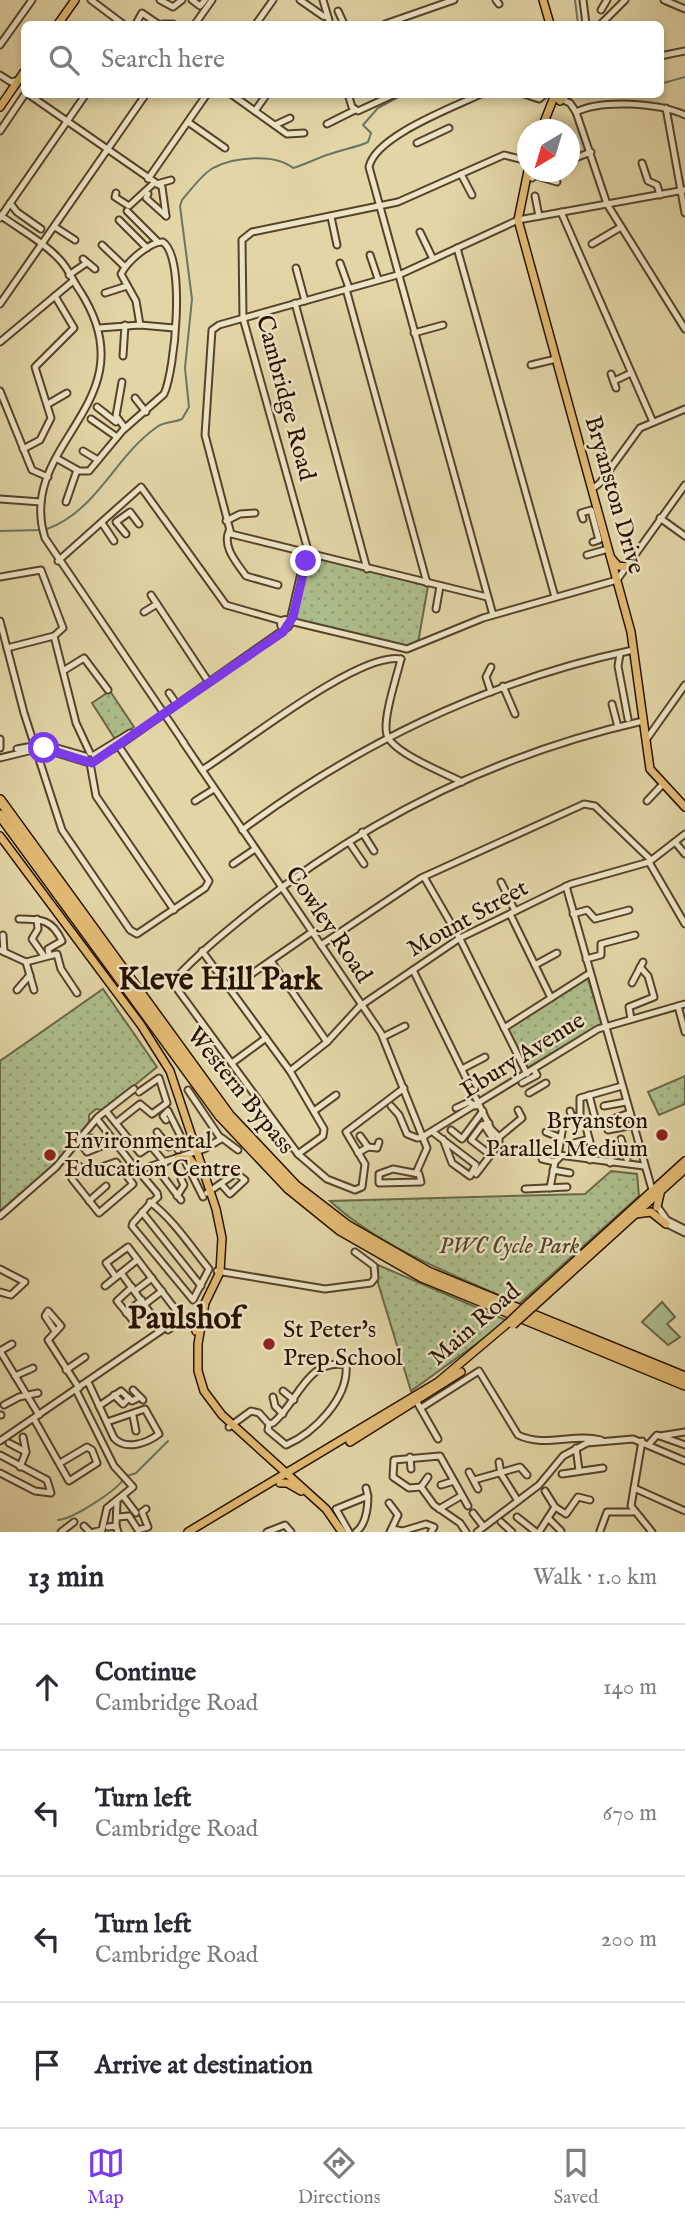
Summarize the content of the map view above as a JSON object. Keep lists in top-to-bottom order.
{
  "streets": {
    "highway": ["Western Bypass"],
    "main road": ["Bryanston Drive", "Main Road"],
    "street": [
      "Cambridge Road",
      "Mount Street",
      "Cowley Road",
      "Ebury Avenue"
    ]
  },
  "crossings": [
    ["Mount Street", "Cowley Road"],
    ["Cowley Road", "Ebury Avenue"]
  ],
  "districts": ["Kleve Hill Park", "Paulshof"],
  "parks": ["PWC Cycle Park"],
  "places": ["Bryanston Parallel Medium", "Environmental Education Centre", "St Peter's Prep School"],
  "north": "bottom left",
  "page": {
    "search": "Search here",
    "heading": ["13 min", "Walk · 1.0 km"],
    "list": [
      ["Continue", "Cambridge Road", "140 m"],
      ["Turn left", "Cambridge Road", "670 m"],
      ["Turn left", "Cambridge Road", "200 m"],
      "Arrive at destination"
    ],
    "nav": ["Map", "Directions", "Saved"]
  }
}
